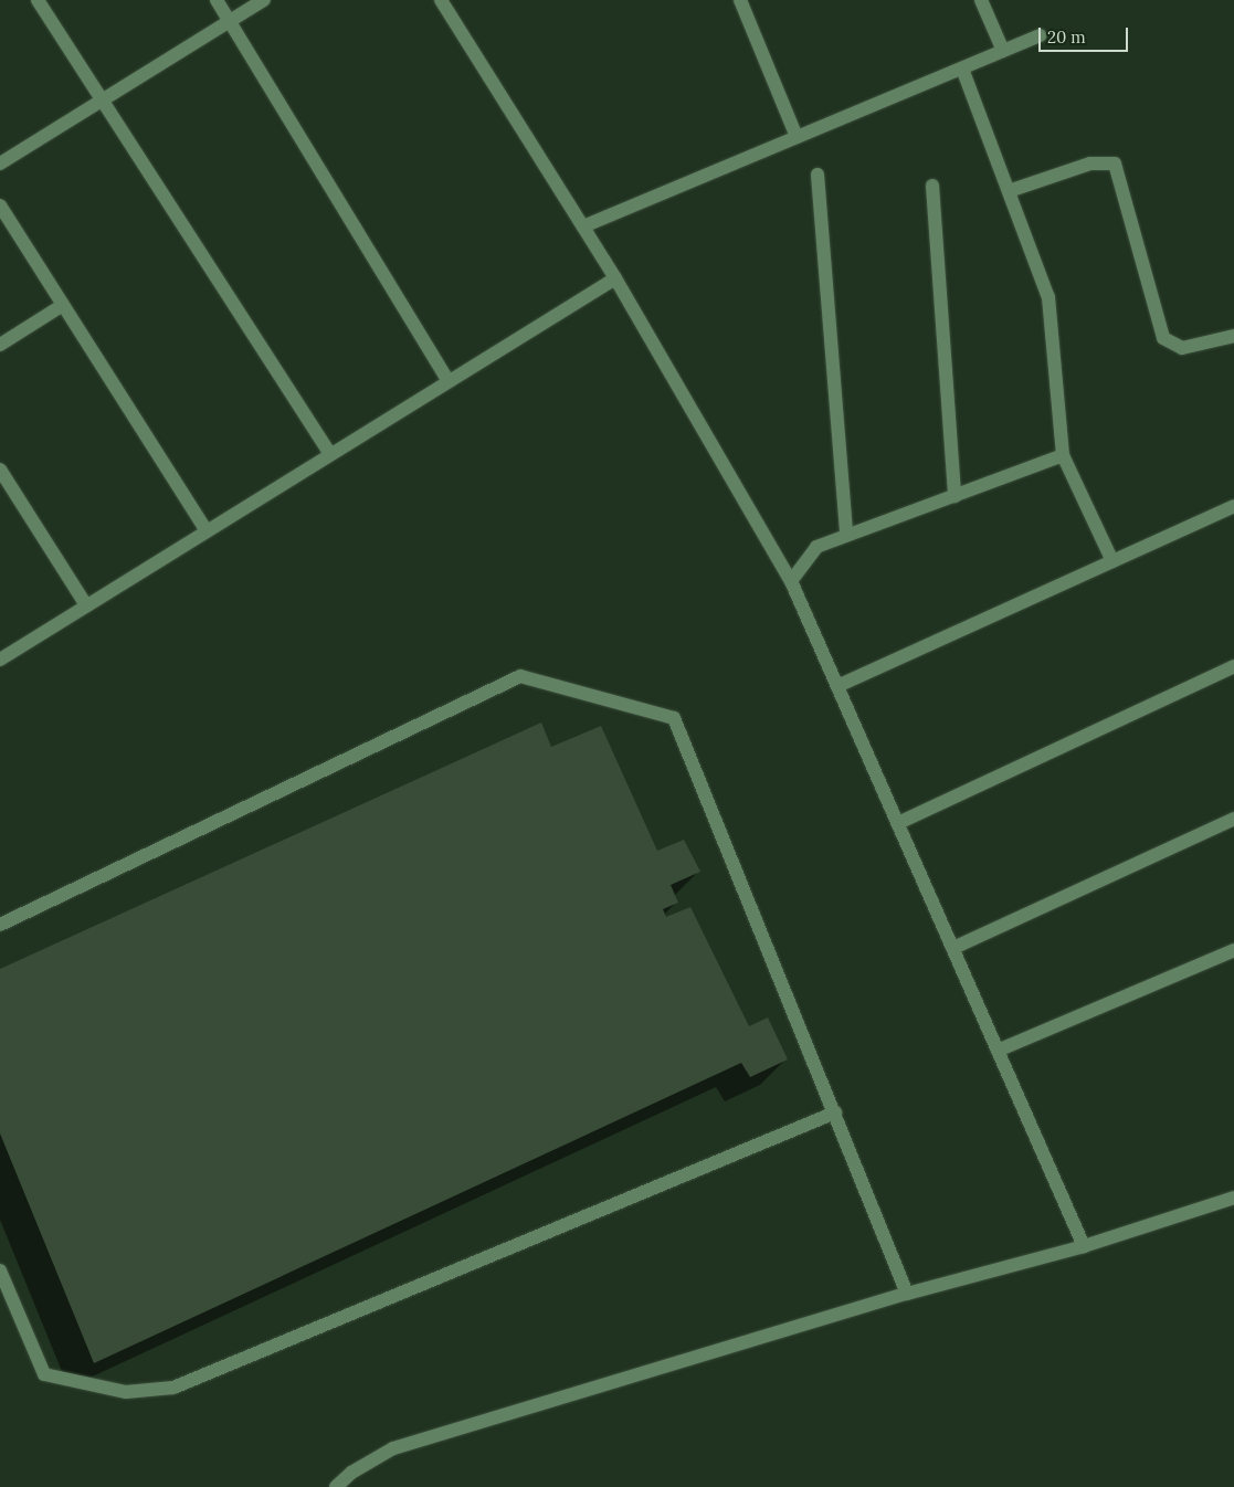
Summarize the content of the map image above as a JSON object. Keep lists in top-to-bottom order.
{
  "scale_bar": "20 m"
}
